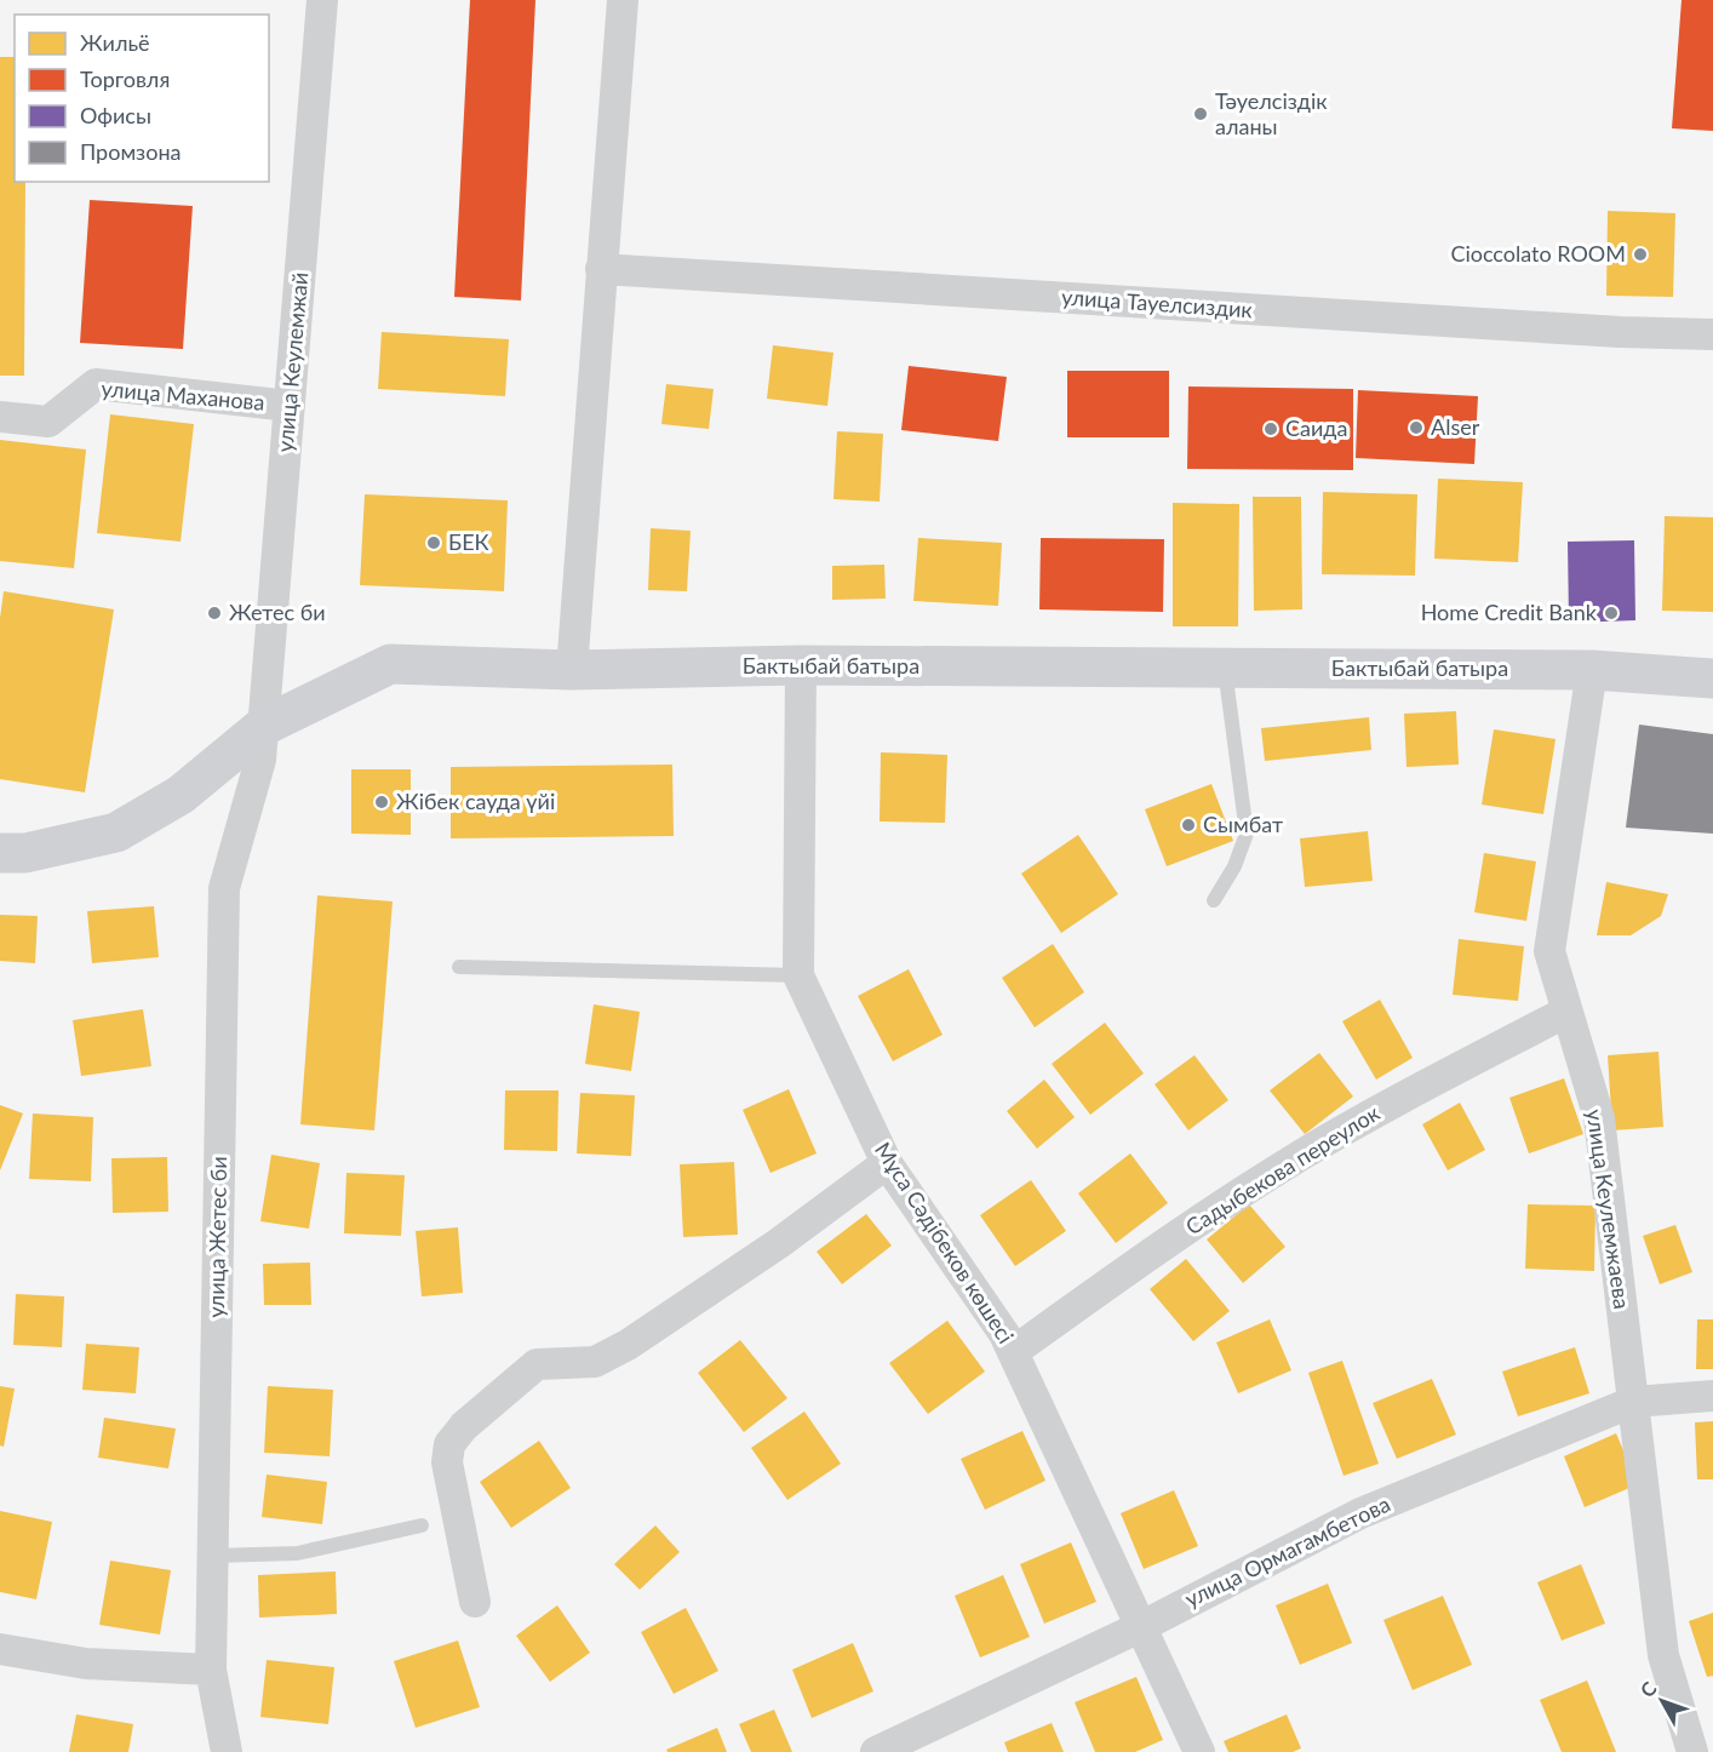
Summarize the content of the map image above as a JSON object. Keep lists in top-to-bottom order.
{
  "streets": {
    "street": [
      "улица Тауелсиздик",
      "улица Кеулемжай",
      "улица Маханова",
      "Бактыбай батыра",
      "Садыбекова переулок",
      "улица Кеулемжаева",
      "улица Жетес би",
      "Мұса Сәдібеков көшесі",
      "улица Ормагамбетова"
    ]
  },
  "crossings": [
    ["улица Кеулемжай", "улица Маханова"],
    ["улица Кеулемжай", "Бактыбай батыра"],
    ["улица Кеулемжай", "улица Жетес би"],
    ["Бактыбай батыра", "улица Кеулемжаева"],
    ["Бактыбай батыра", "улица Жетес би"],
    ["Бактыбай батыра", "Мұса Сәдібеков көшесі"],
    ["Садыбекова переулок", "улица Кеулемжаева"],
    ["Садыбекова переулок", "Мұса Сәдібеков көшесі"],
    ["улица Кеулемжаева", "улица Ормагамбетова"],
    ["Мұса Сәдібеков көшесі", "улица Ормагамбетова"]
  ],
  "places": [
    "Тәуелсіздік аланы",
    "Cioccolato ROOM",
    "Alser",
    "Саида",
    "БЕК",
    "Жетес би",
    "Home Credit Bank",
    "Жібек сауда үйі",
    "Сымбат"
  ],
  "legend": [
    "Жильё",
    "Торговля",
    "Офисы",
    "Промзона"
  ],
  "north": "top left"
}
